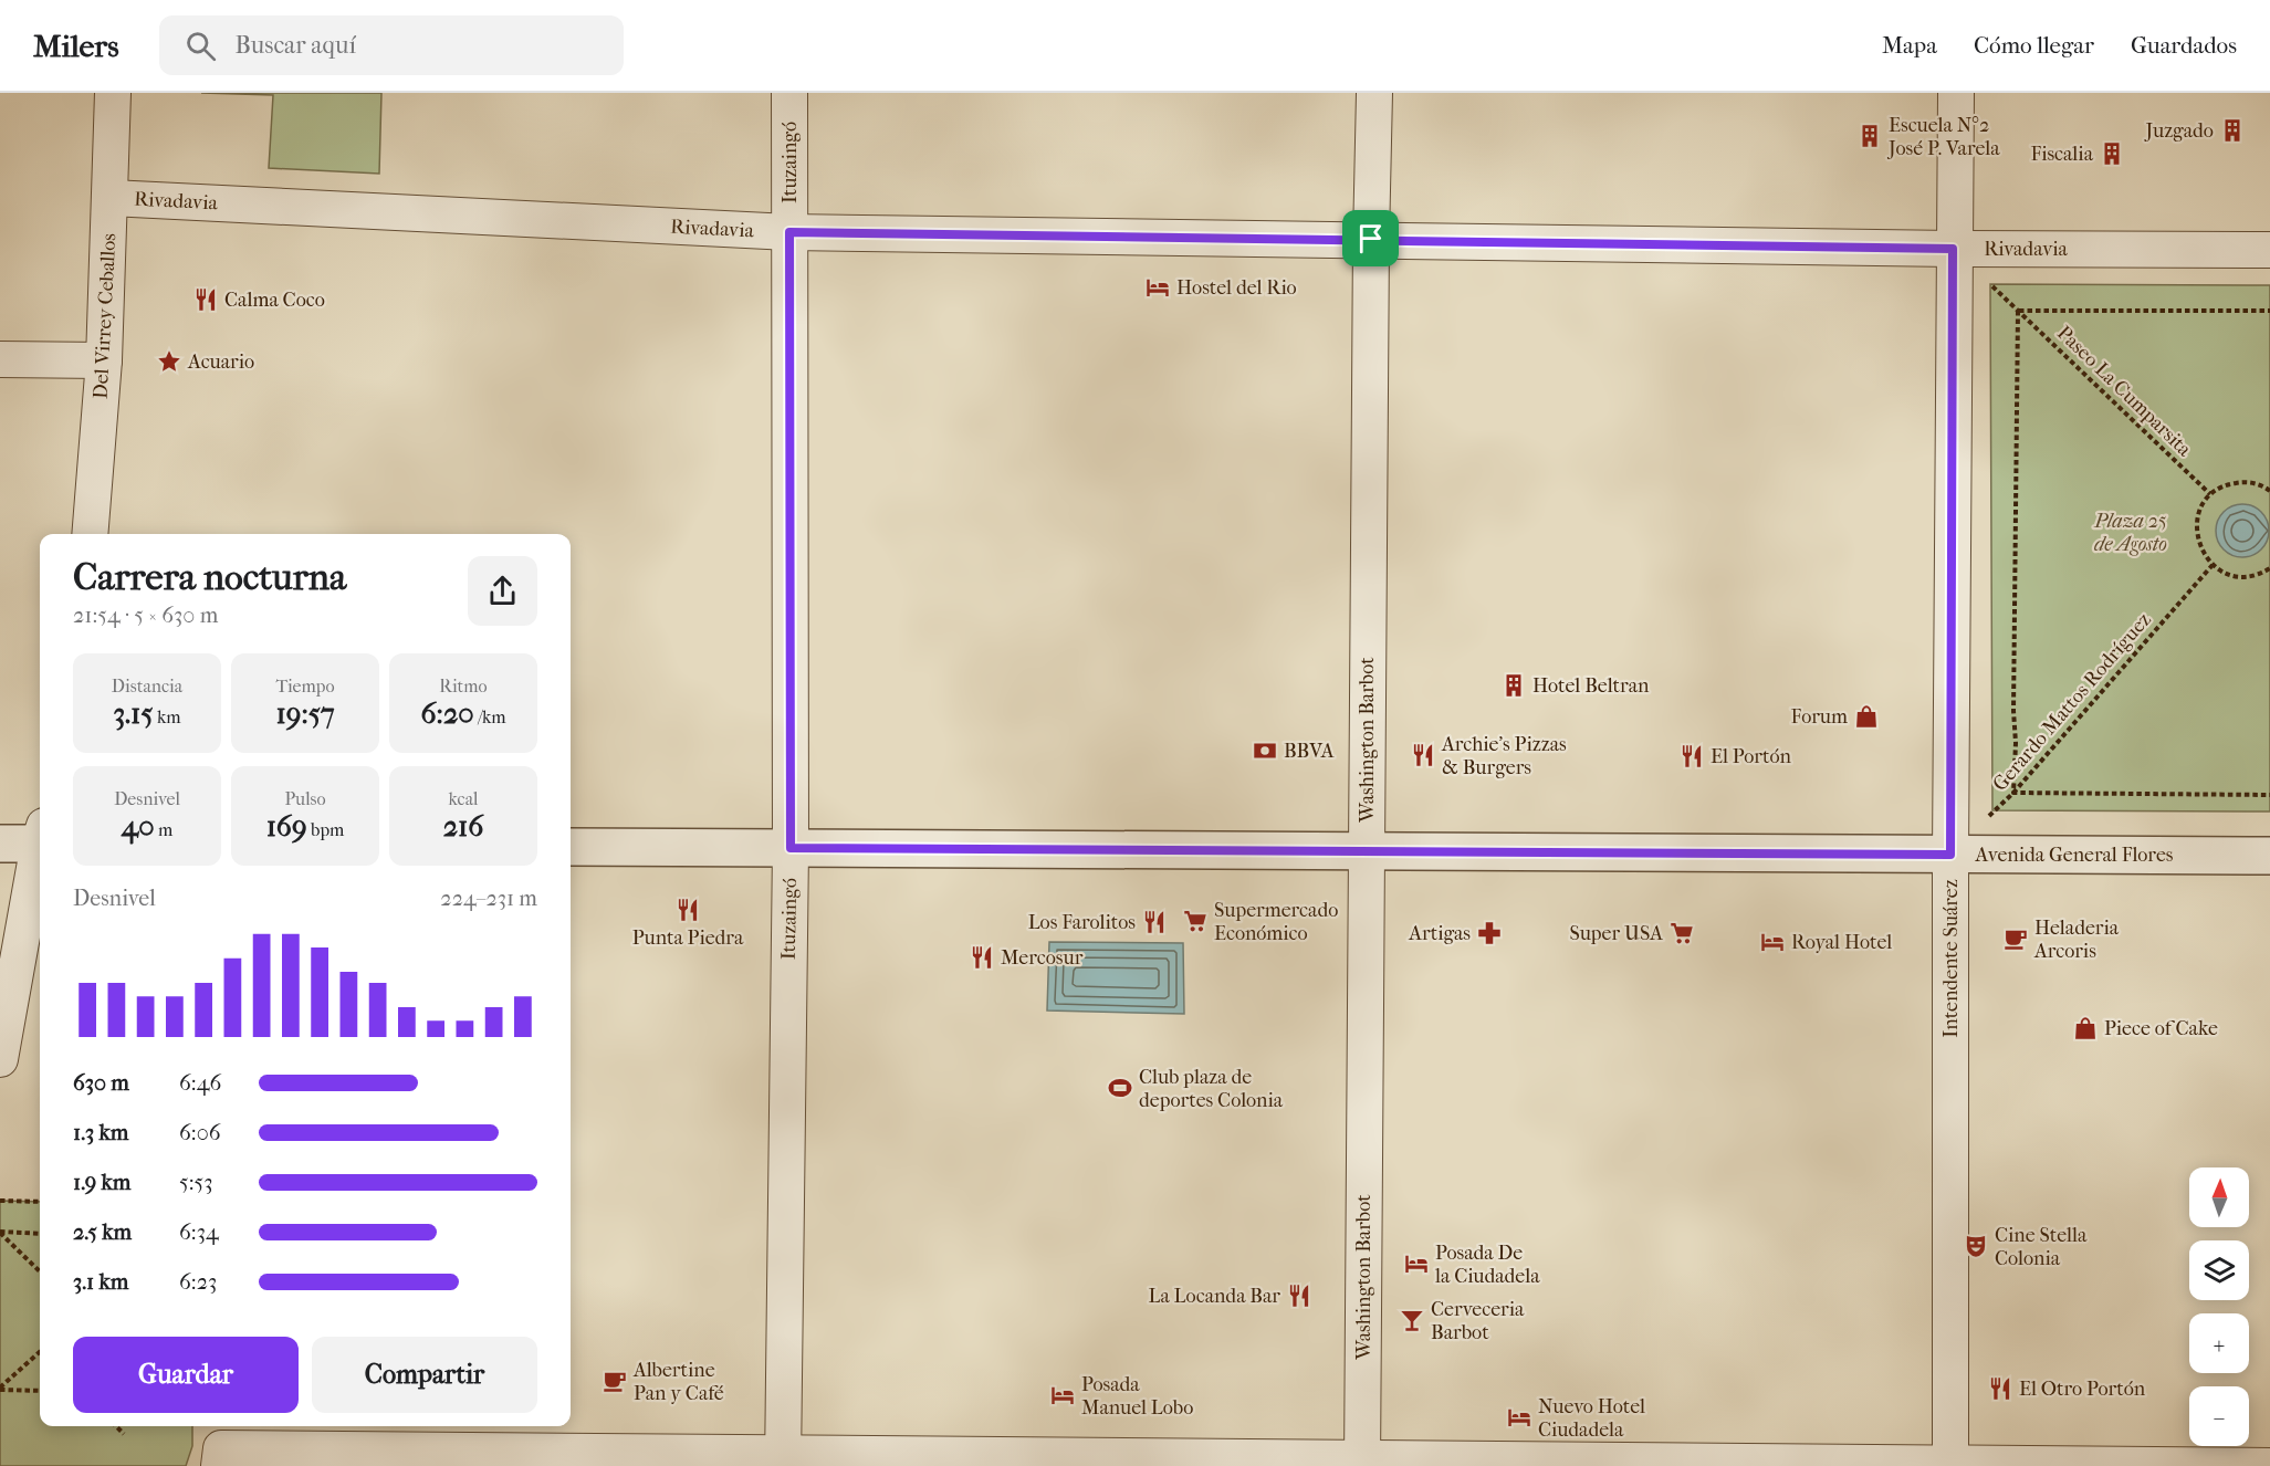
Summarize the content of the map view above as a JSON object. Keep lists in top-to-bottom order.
{
  "streets": {
    "street": [
      "Ituzaingó",
      "Rivadavia",
      "Del Virrey Ceballos",
      "Washington Barbot",
      "Avenida General Flores",
      "Intendente Suárez"
    ],
    "path": ["Paseo La Cumparsita", "Gerardo Mattos Rodríguez"]
  },
  "crossings": [
    ["Ituzaingó", "Rivadavia"],
    ["Ituzaingó", "Avenida General Flores"],
    ["Rivadavia", "Del Virrey Ceballos"],
    ["Rivadavia", "Washington Barbot"],
    ["Rivadavia", "Intendente Suárez"],
    ["Gerardo Mattos Rodríguez", "Avenida General Flores"],
    ["Gerardo Mattos Rodríguez", "Intendente Suárez"],
    ["Washington Barbot", "Avenida General Flores"],
    ["Avenida General Flores", "Intendente Suárez"]
  ],
  "parks": ["Plaza 25 de Agosto"],
  "places": {
    "building": [
      "Juzgado",
      "Escuela N°2 José P. Varela",
      "Fiscalia",
      "Hotel Beltran"
    ],
    "hotel": [
      "Hostel del Rio",
      "Royal Hotel",
      "Posada De la Ciudadela",
      "Posada Manuel Lobo",
      "Nuevo Hotel Ciudadela"
    ],
    "restaurant": [
      "Calma Coco",
      "Archie's Pizzas & Burgers",
      "El Portón",
      "Punta Piedra",
      "Los Farolitos",
      "Mercosur",
      "La Locanda Bar",
      "El Otro Portón"
    ],
    "place": ["Acuario"],
    "shop": ["Forum", "Piece of Cake"],
    "bank": ["BBVA"],
    "supermarket": ["Supermercado Económico", "Super USA"],
    "pharmacy": ["Artigas"],
    "cafe": ["Heladeria Arcoris", "Albertine Pan y Café"],
    "sports": ["Club plaza de deportes Colonia"],
    "theatre": ["Cine Stella Colonia"],
    "bar": ["Cerveceria Barbot"]
  },
  "north": "top",
  "page": {
    "header": "Milers",
    "search": "Buscar aquí",
    "nav": ["Mapa", "Cómo llegar", "Guardados"],
    "heading": ["Carrera nocturna", "21:54 · 5 × 630 m"],
    "stats": [
      ["Distancia", "3.15 km"],
      ["Tiempo", "19:57"],
      ["Ritmo", "6:20 /km"],
      ["Desnivel", "40 m"],
      ["Pulso", "169 bpm"],
      ["kcal", "216"]
    ],
    "chart": ["Desnivel", "224–231 m"],
    "list": [
      {
        "name": "630 m",
        "note": "6:46"
      },
      {
        "name": "1.3 km",
        "note": "6:06"
      },
      {
        "name": "1.9 km",
        "note": "5:53"
      },
      {
        "name": "2.5 km",
        "note": "6:34"
      },
      {
        "name": "3.1 km",
        "note": "6:23"
      }
    ],
    "map_buttons": ["+", "−"],
    "buttons": ["Guardar", "Compartir"]
  }
}
